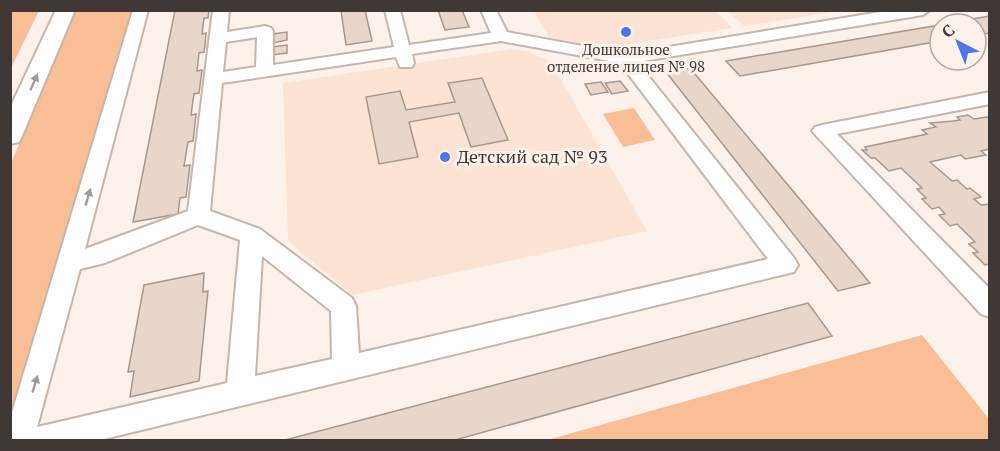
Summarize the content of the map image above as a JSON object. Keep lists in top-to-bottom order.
{
  "places": ["Дошкольное отделение лицея № 98", "Детский сад № 93"],
  "north": "top left"
}
